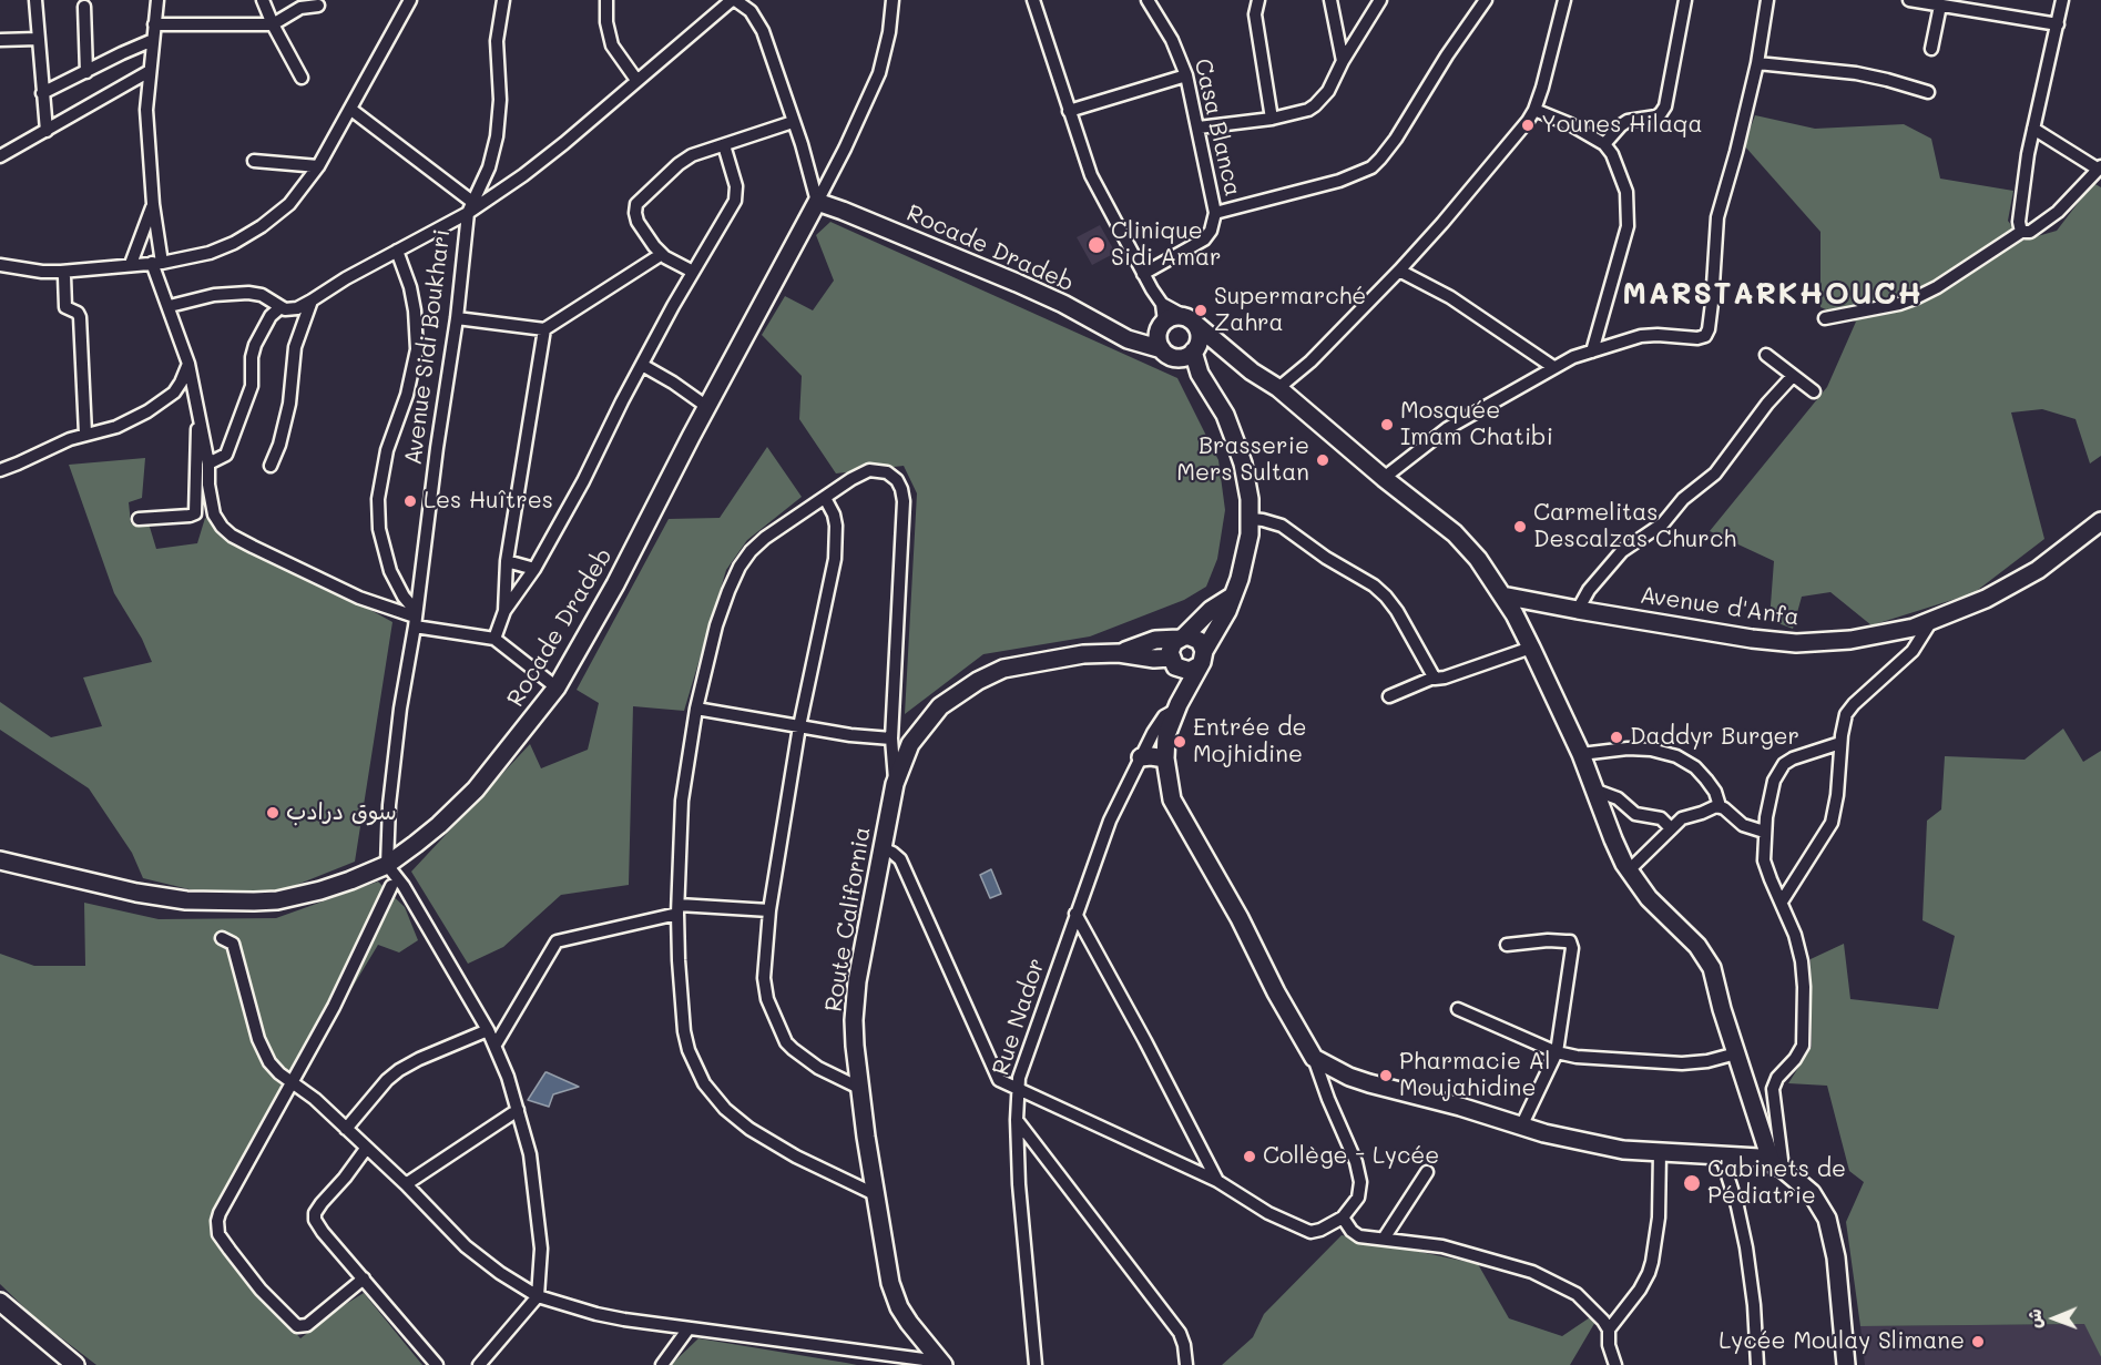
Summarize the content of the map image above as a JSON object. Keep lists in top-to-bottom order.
{
  "streets": {
    "street": [
      "Casa Blanca",
      "Rocade Dradeb",
      "Avenue Sidi Boukhari",
      "Avenue d'Anfa",
      "Route California",
      "Rue Nador"
    ]
  },
  "crossings": [
    ["Rocade Dradeb", "Avenue Sidi Boukhari"]
  ],
  "districts": ["MARSTARKHOUCH"],
  "places": [
    "Younes Hilaqa",
    "Clinique Sidi Amar",
    "Supermarché Zahra",
    "Mosquée Imam Chatibi",
    "Brasserie Mers Sultan",
    "Les Huîtres",
    "Carmelitas Descalzas Church",
    "Daddyr Burger",
    "Entrée de Mojhidine",
    "سوق درادب",
    "Pharmacie Al Moujahidine",
    "Collège - Lycée",
    "Cabinets de Pédiatrie",
    "Lycée Moulay Slimane"
  ],
  "north": "left"
}
